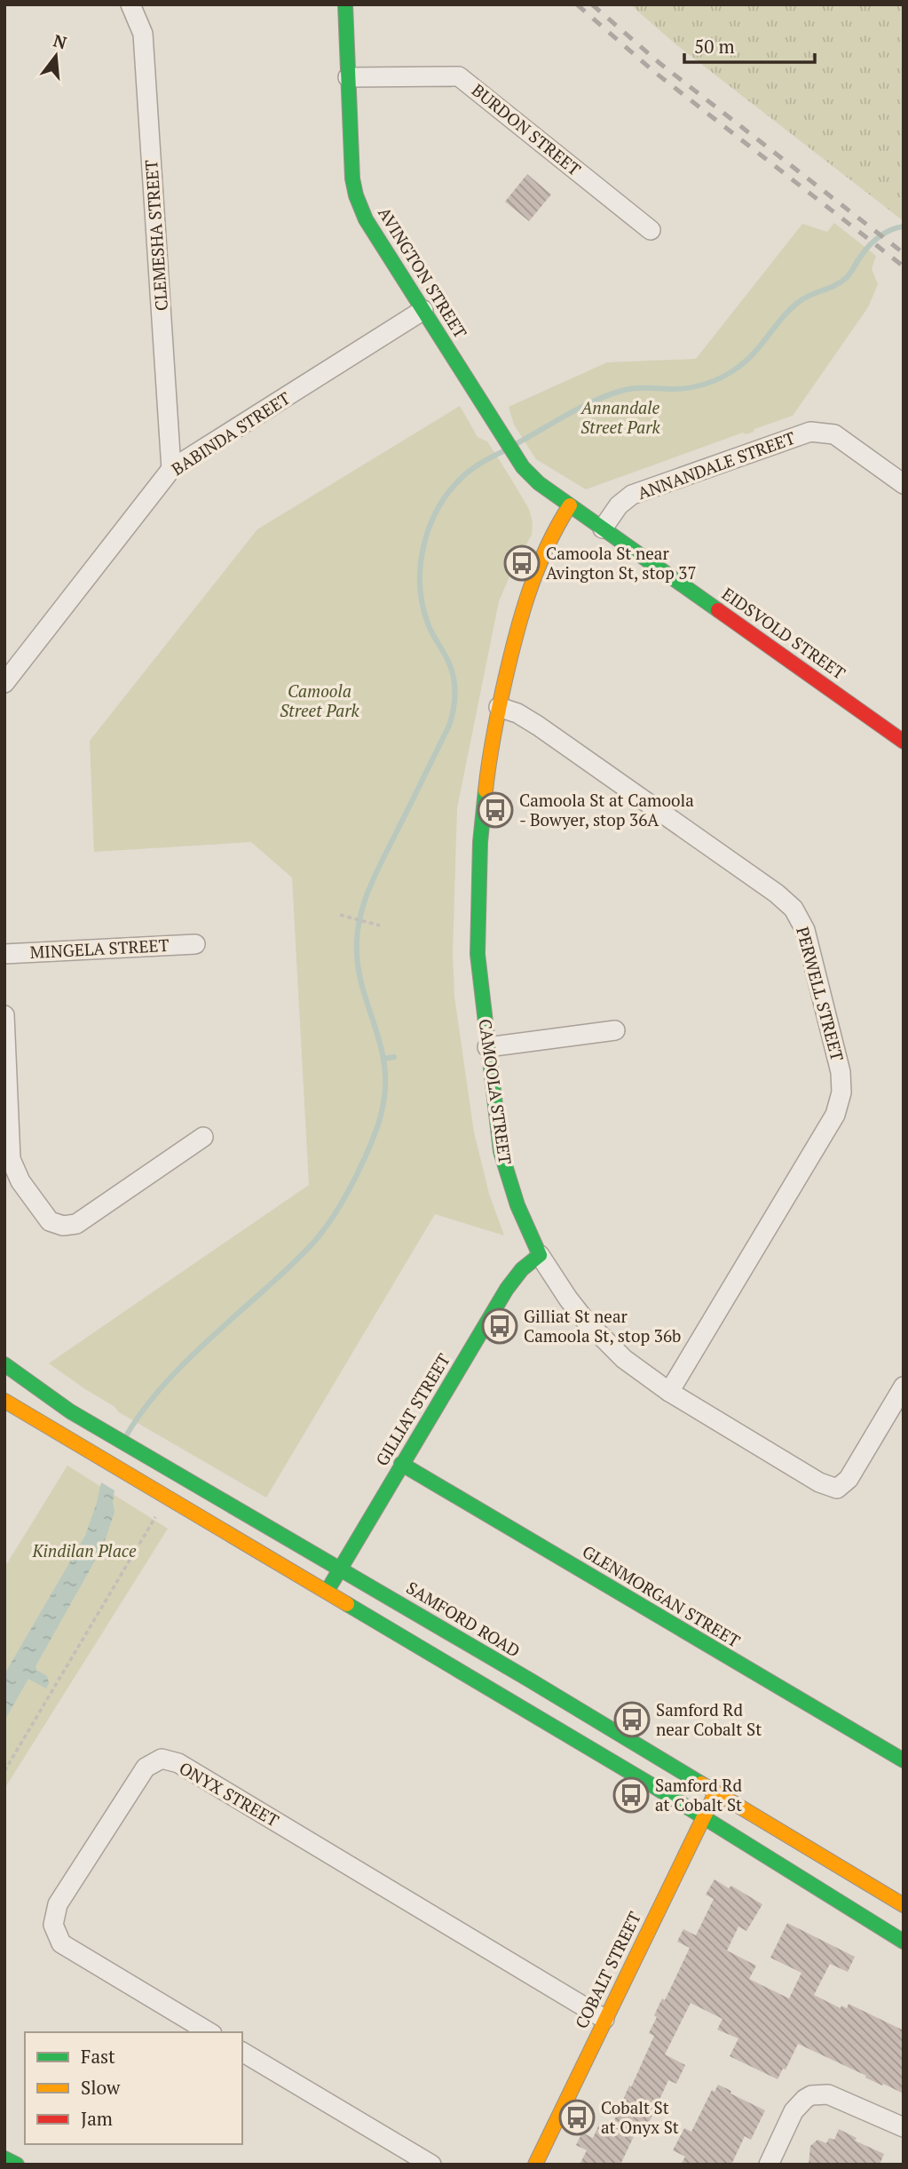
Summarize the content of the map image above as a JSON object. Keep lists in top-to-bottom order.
{
  "streets": {
    "street": [
      "BURDON STREET",
      "CLEMESHA STREET",
      "AVINGTON STREET",
      "BABINDA STREET",
      "ANNANDALE STREET",
      "EIDSVOLD STREET",
      "MINGELA STREET",
      "PERWELL STREET",
      "CAMOOLA STREET",
      "GILLIAT STREET",
      "GLENMORGAN STREET",
      "SAMFORD ROAD",
      "ONYX STREET",
      "COBALT STREET"
    ]
  },
  "crossings": [
    ["BURDON STREET", "AVINGTON STREET"],
    ["CLEMESHA STREET", "BABINDA STREET"],
    ["AVINGTON STREET", "BABINDA STREET"],
    ["AVINGTON STREET", "EIDSVOLD STREET"],
    ["ANNANDALE STREET", "EIDSVOLD STREET"],
    ["EIDSVOLD STREET", "CAMOOLA STREET"],
    ["PERWELL STREET", "CAMOOLA STREET"],
    ["CAMOOLA STREET", "GILLIAT STREET"],
    ["GILLIAT STREET", "GLENMORGAN STREET"],
    ["GILLIAT STREET", "SAMFORD ROAD"],
    ["SAMFORD ROAD", "COBALT STREET"],
    ["ONYX STREET", "COBALT STREET"]
  ],
  "parks": ["Annandale Street Park", "Camoola Street Park", "Kindilan Place"],
  "places": {
    "bus stop": [
      "Camoola St near Avington St, stop 37",
      "Camoola St at Camoola - Bowyer, stop 36A",
      "Gilliat St near Camoola St, stop 36b",
      "Samford Rd near Cobalt St",
      "Samford Rd at Cobalt St",
      "Cobalt St at Onyx St"
    ]
  },
  "legend": ["Fast", "Slow", "Jam"],
  "scale_bar": "50 m",
  "north": "top"
}
